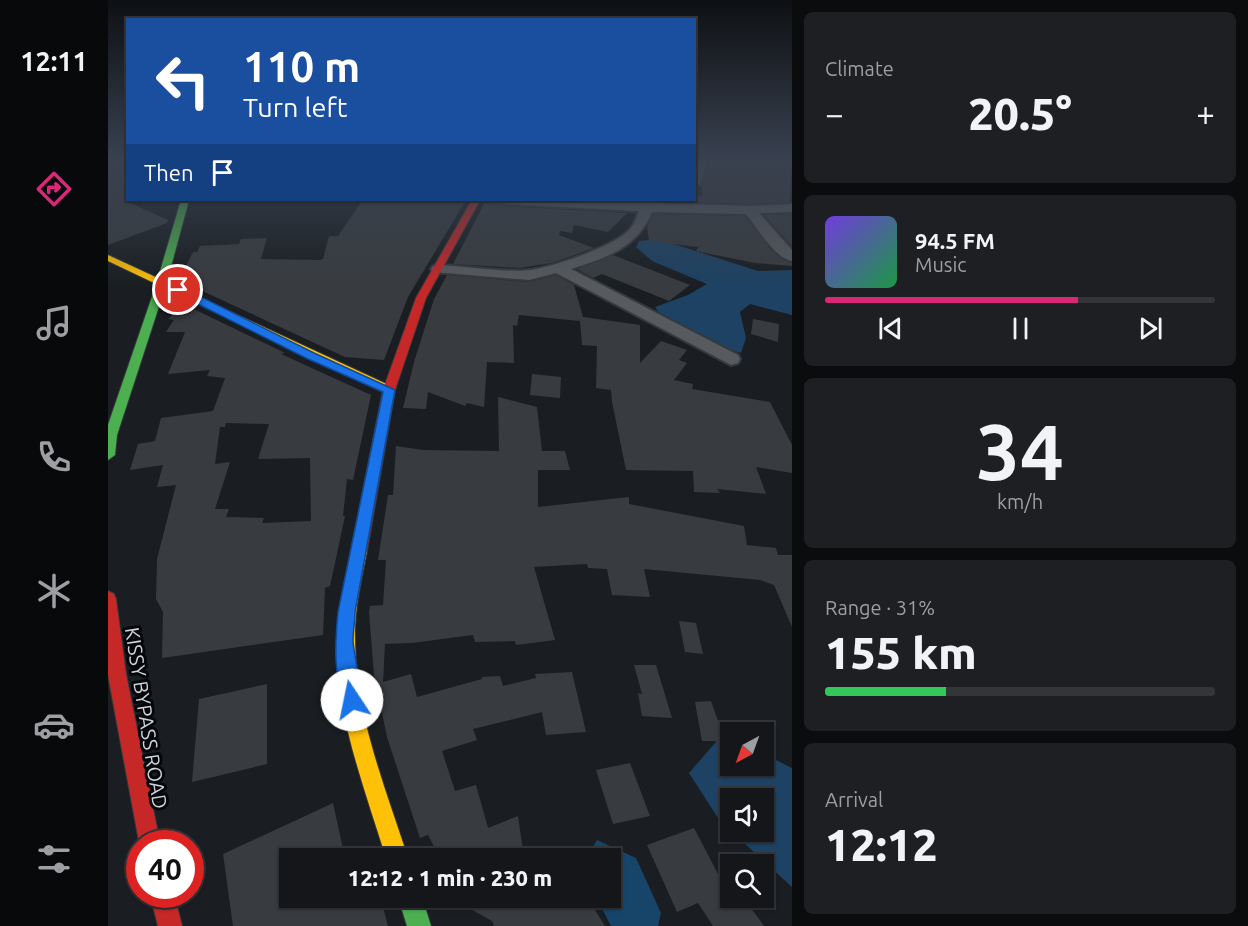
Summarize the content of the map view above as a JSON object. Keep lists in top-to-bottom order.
{
  "streets": {
    "street": ["KISSY BYPASS ROAD"]
  },
  "north": "bottom left",
  "page": {
    "tabs": "12:11",
    "tile": [
      "Climate",
      ["34", "km/h"],
      ["Range · 31%", "155 km"],
      ["Arrival", "12:12"]
    ],
    "turn": ["110 m", "Turn left"],
    "heat": ["−", "20.5°", "+"],
    "then": "Then",
    "song": ["94.5 FM", "Music"],
    "limit": "40",
    "trip": "12:12 · 1 min · 230 m"
  }
}
